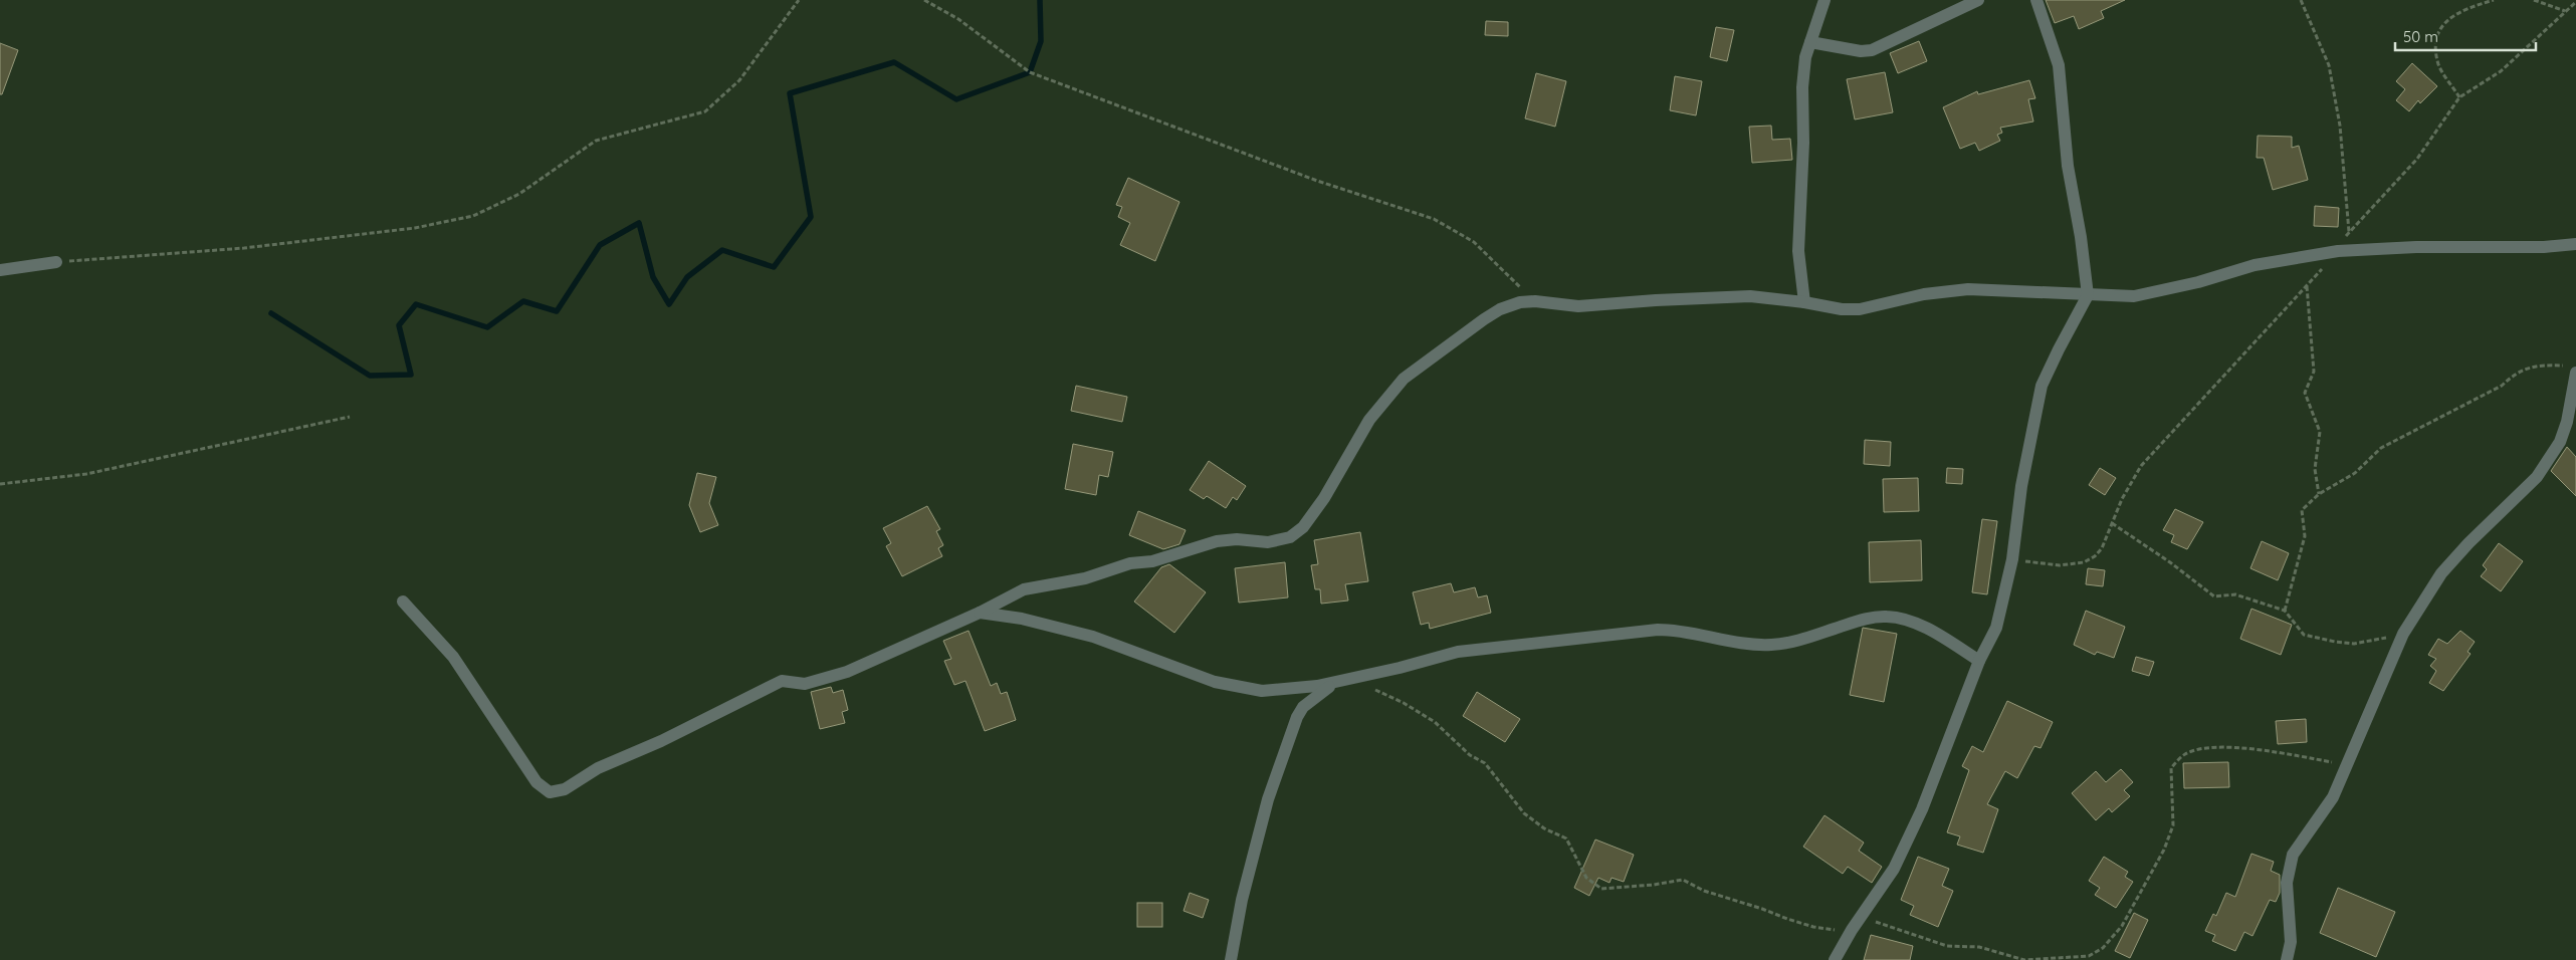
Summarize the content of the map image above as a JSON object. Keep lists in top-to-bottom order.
{
  "scale_bar": "50 m"
}
